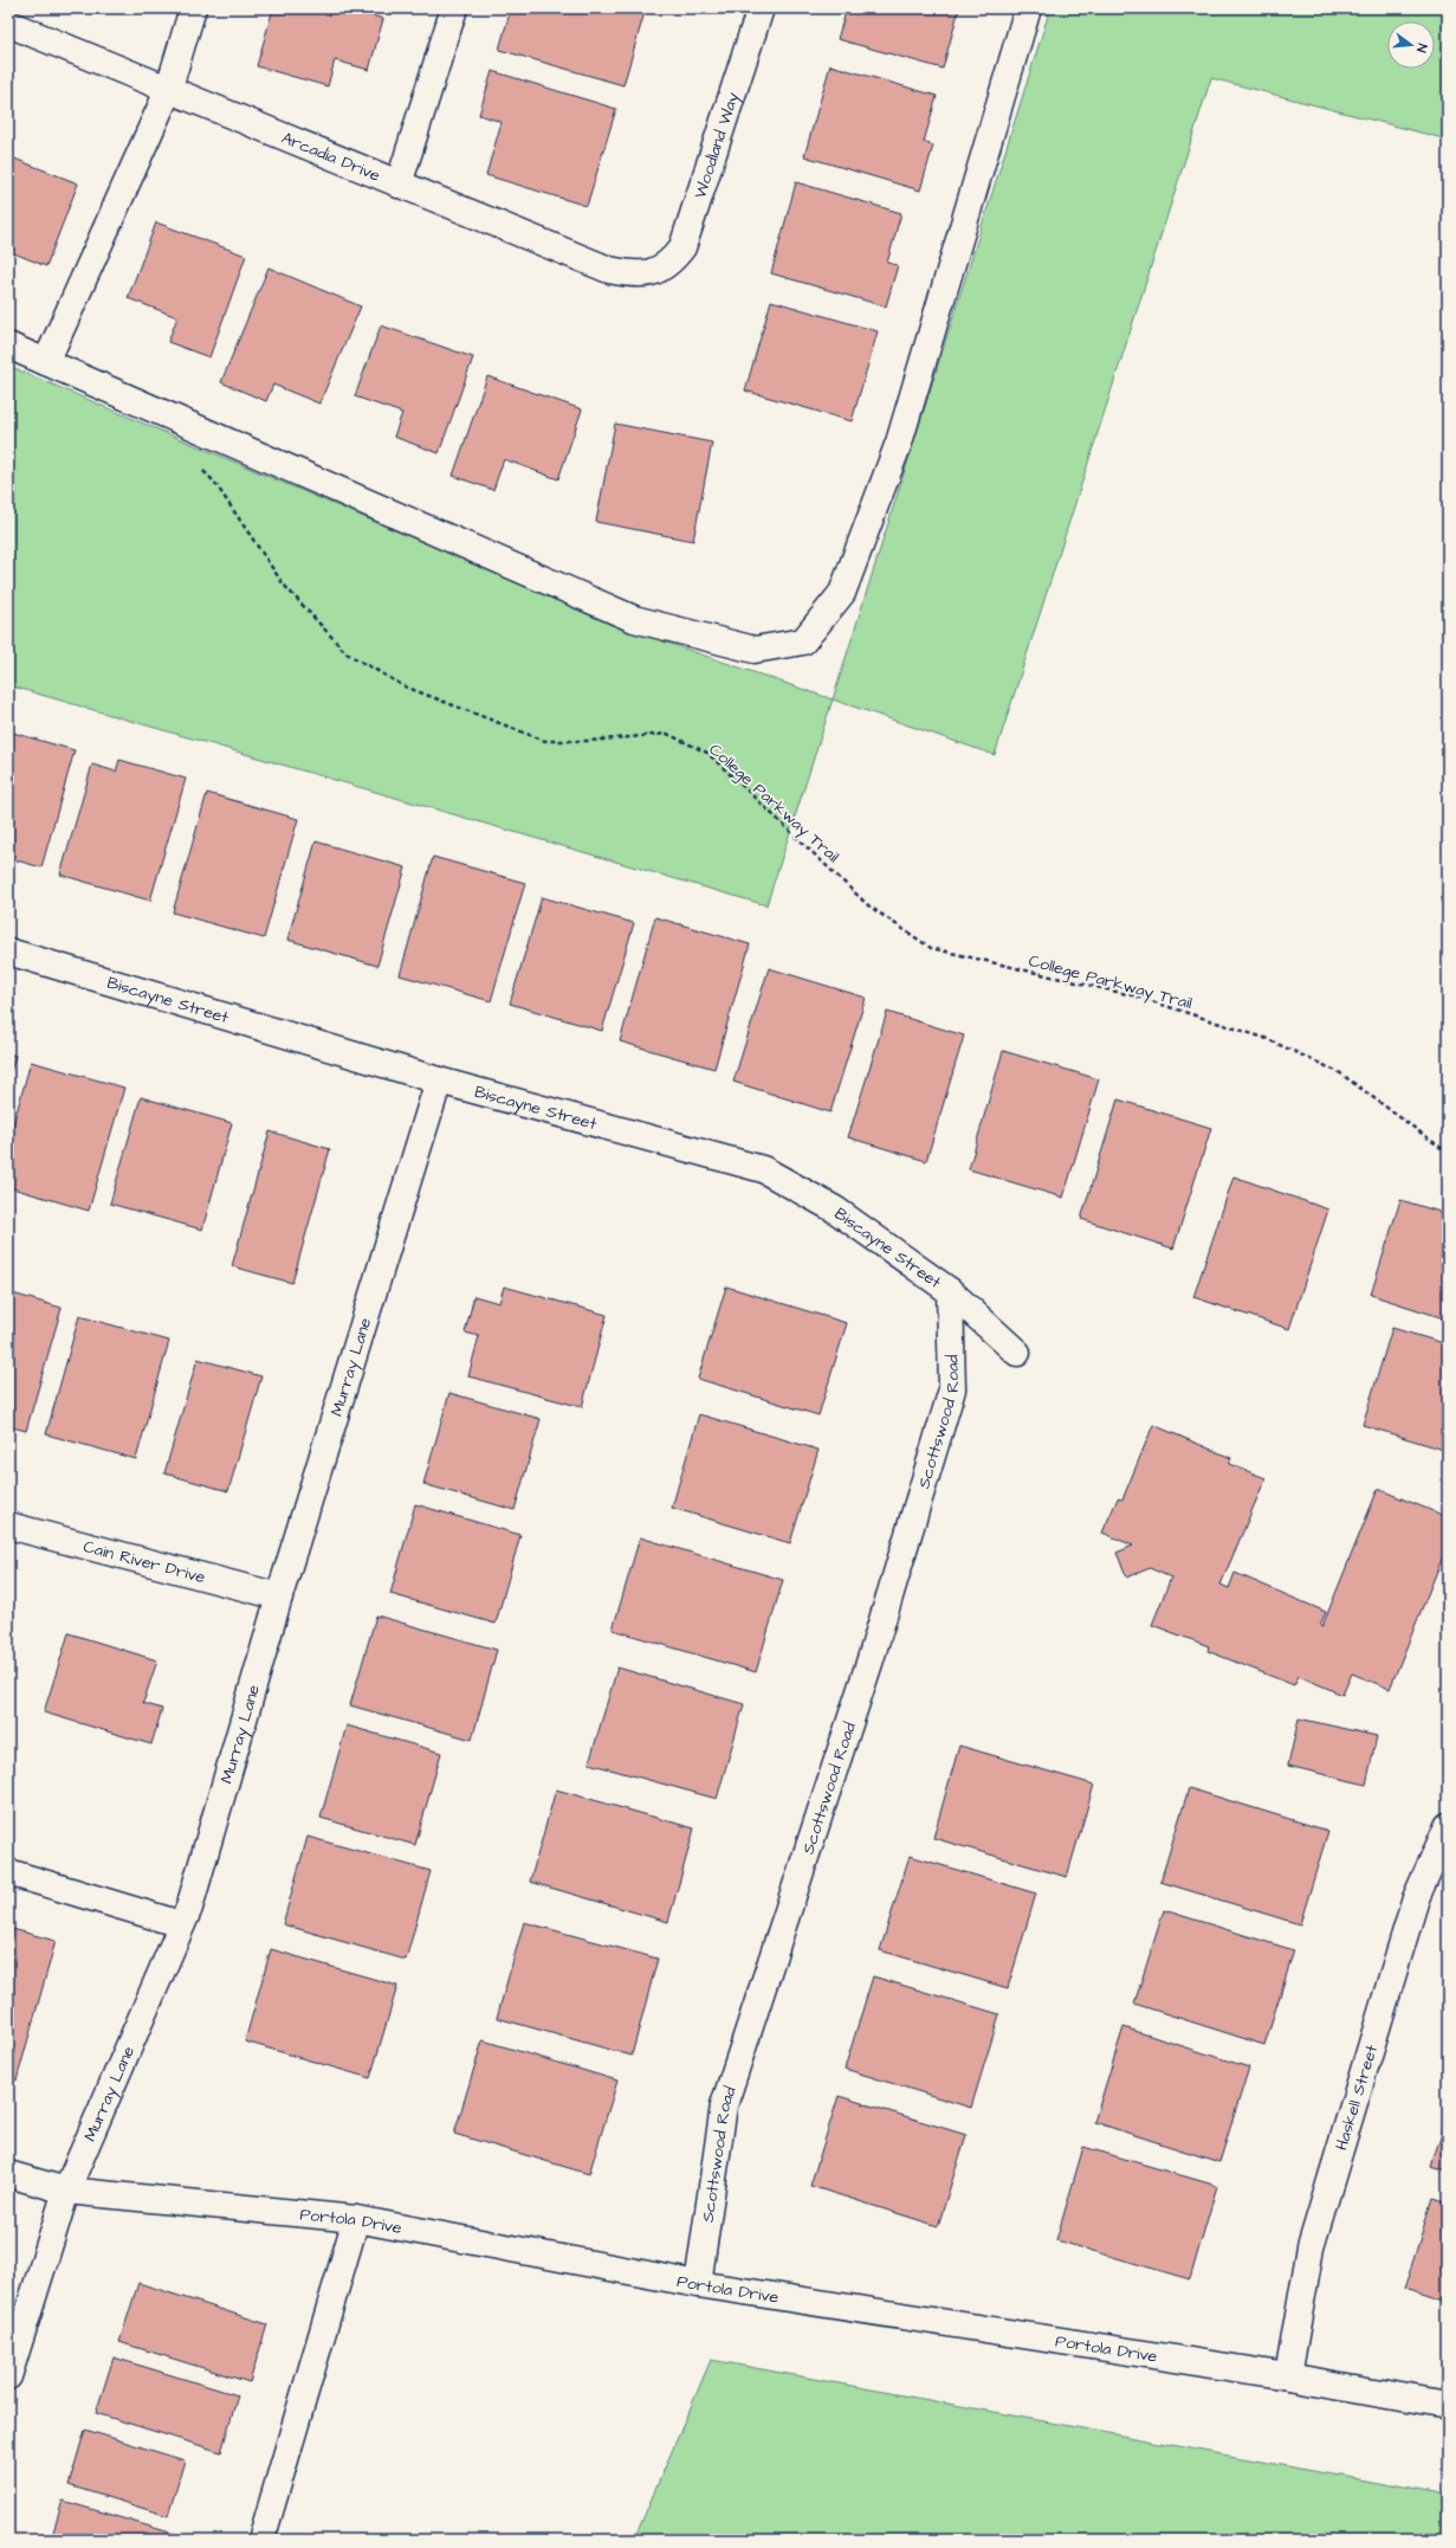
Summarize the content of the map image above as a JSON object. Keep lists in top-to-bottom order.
{
  "streets": {
    "street": [
      "Woodland Way",
      "Arcadia Drive",
      "Biscayne Street",
      "Murray Lane",
      "Scottswood Road",
      "Cain River Drive",
      "Haskell Street",
      "Portola Drive"
    ],
    "path": ["College Parkway Trail"]
  },
  "crossings": [
    ["Woodland Way", "Arcadia Drive"],
    ["Biscayne Street", "Murray Lane"],
    ["Biscayne Street", "Scottswood Road"],
    ["Murray Lane", "Cain River Drive"],
    ["Murray Lane", "Portola Drive"],
    ["Scottswood Road", "Portola Drive"],
    ["Haskell Street", "Portola Drive"]
  ],
  "north": "right"
}
